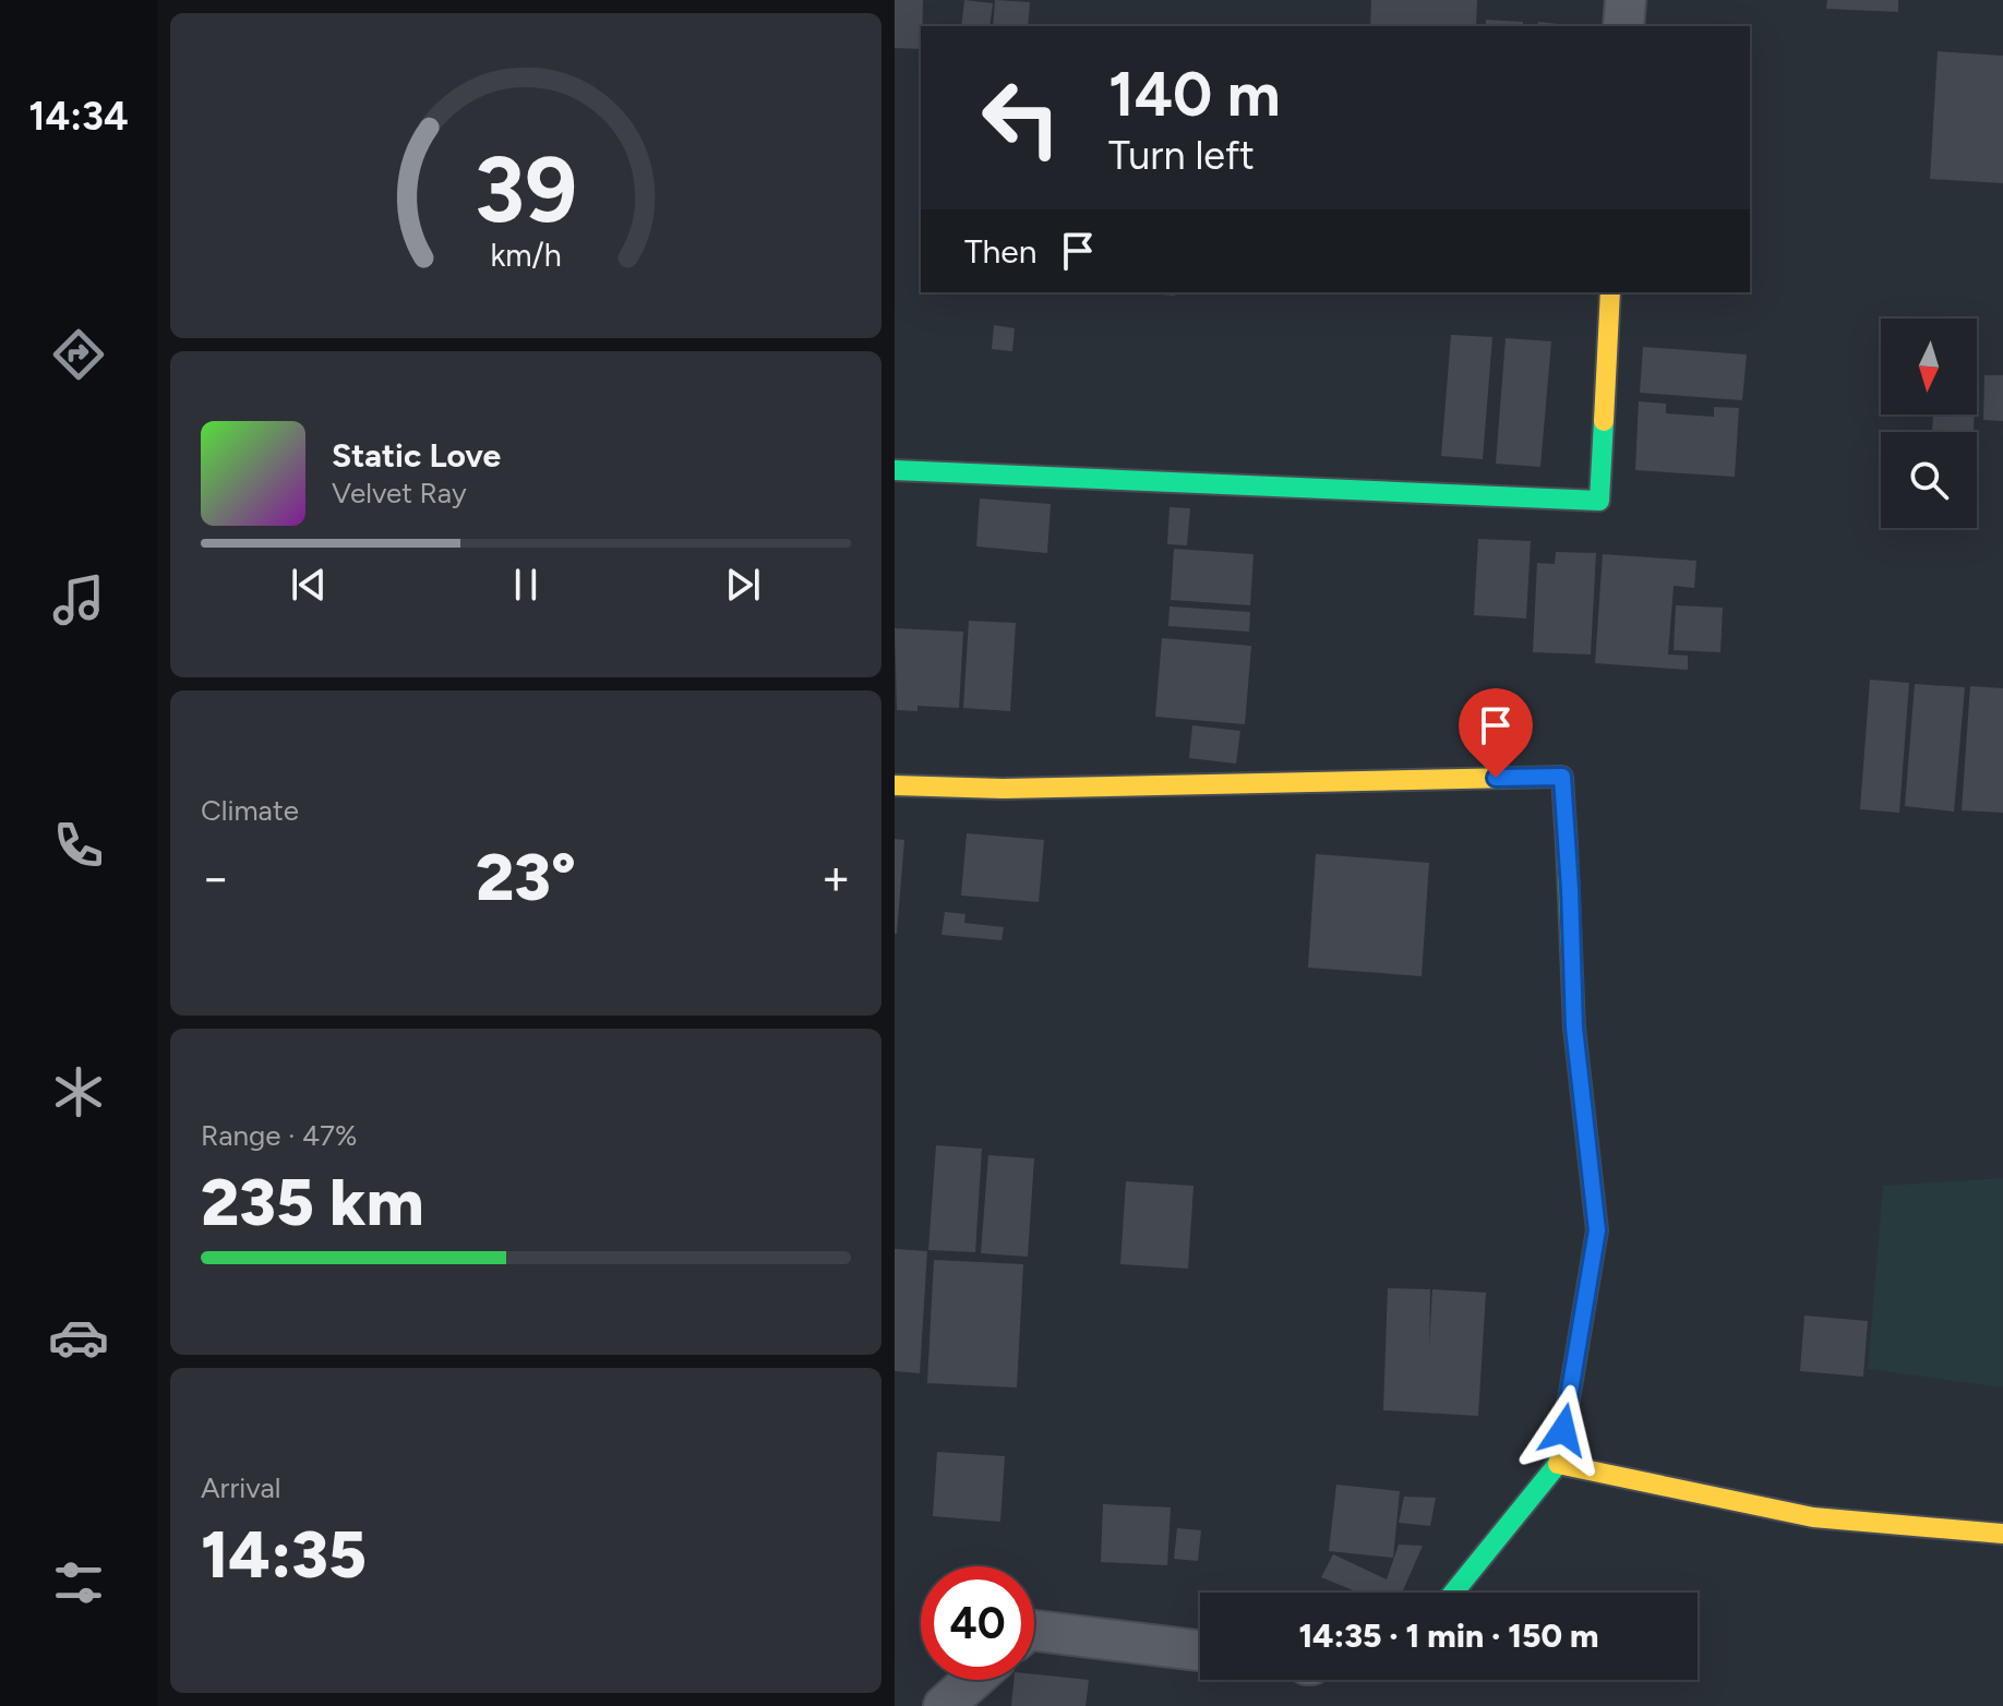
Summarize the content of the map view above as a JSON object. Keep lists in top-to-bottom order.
{
  "north": "bottom",
  "page": {
    "tabs": "14:34",
    "turn": ["140 m", "Turn left"],
    "then": "Then",
    "song": ["Static Love", "Velvet Ray"],
    "tile": [
      "Climate",
      ["Range · 47%", "235 km"],
      ["Arrival", "14:35"]
    ],
    "heat": ["−", "23°", "+"],
    "limit": "40",
    "trip": "14:35 · 1 min · 150 m",
    "gauge": ["39", "km/h"]
  }
}
